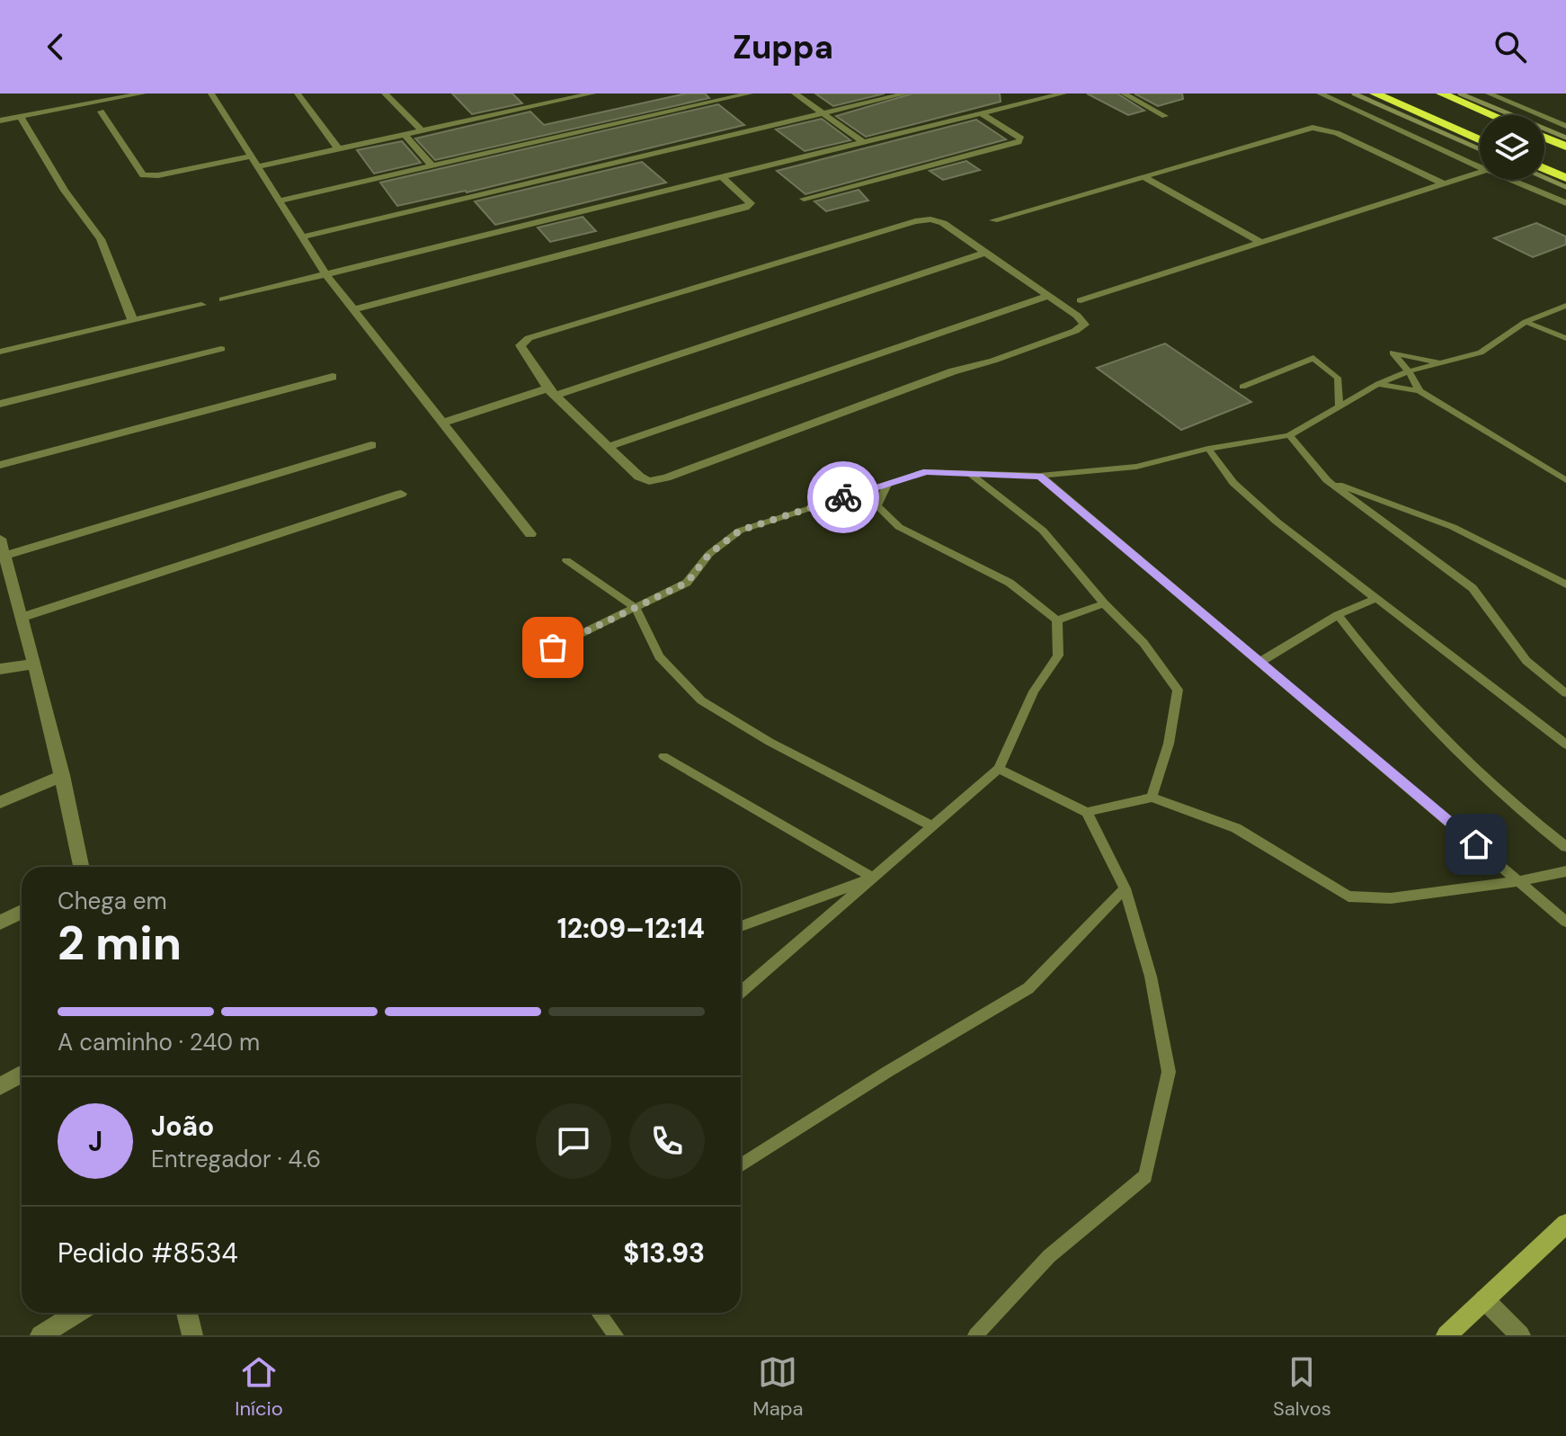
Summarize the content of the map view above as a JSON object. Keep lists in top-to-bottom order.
{
  "page": {
    "header": "Zuppa",
    "heading": ["2 min", "Chega em", "12:09–12:14"],
    "panel": [
      "João",
      "Entregador · 4.6",
      "Pedido #8534",
      "$13.93"
    ],
    "bar": "A caminho · 240 m",
    "round": "J",
    "tabs": ["Início", "Mapa", "Salvos"]
  }
}
